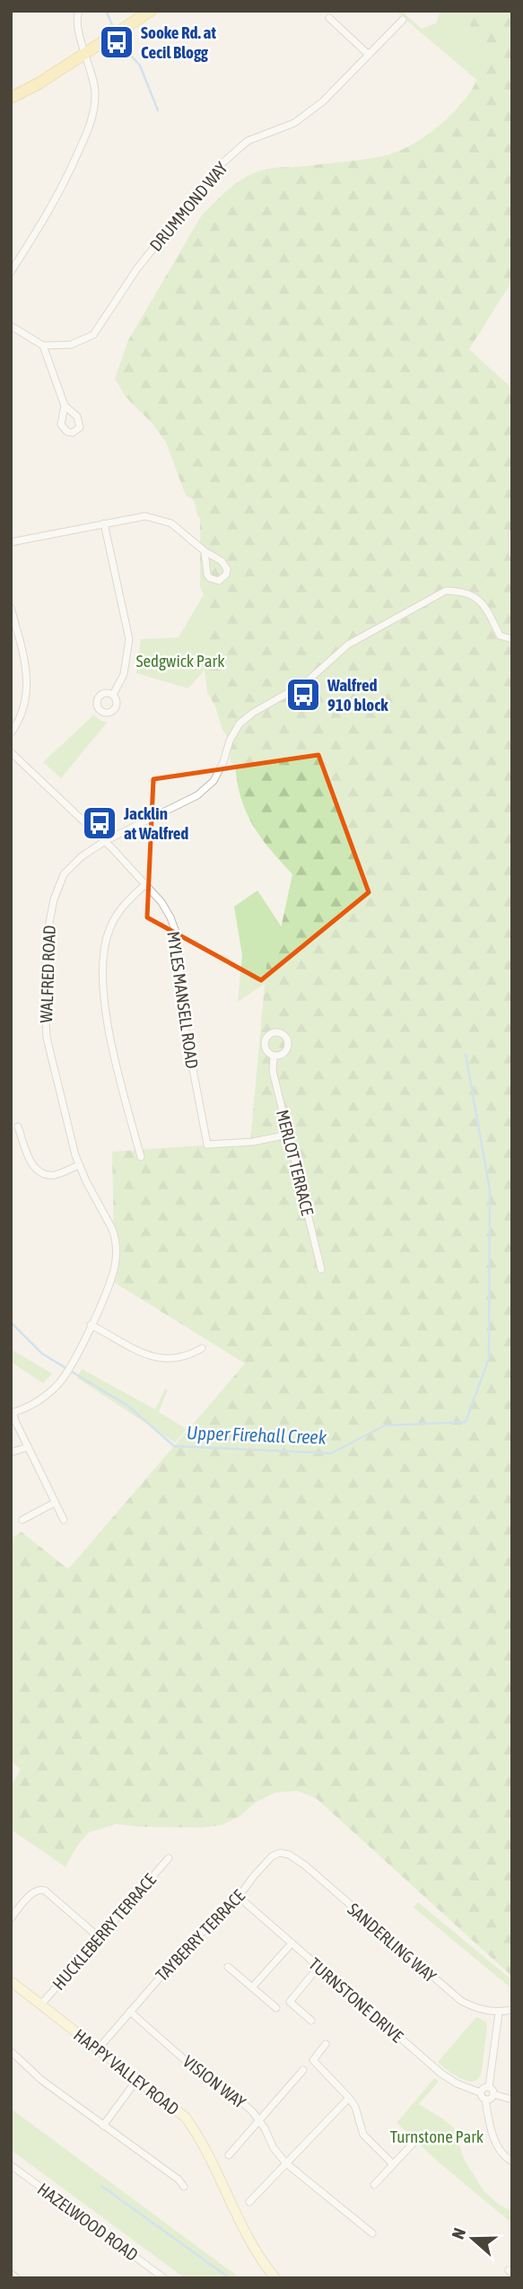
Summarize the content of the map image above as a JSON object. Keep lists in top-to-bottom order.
{
  "streets": {
    "main road": ["HAPPY VALLEY ROAD"],
    "street": [
      "DRUMMOND WAY",
      "WALFRED ROAD",
      "MYLES MANSELL ROAD",
      "MERLOT TERRACE",
      "HUCKLEBERRY TERRACE",
      "TAYBERRY TERRACE",
      "SANDERLING WAY",
      "TURNSTONE DRIVE",
      "VISION WAY",
      "HAZELWOOD ROAD"
    ]
  },
  "crossings": [
    ["WALFRED ROAD", "MYLES MANSELL ROAD"],
    ["MYLES MANSELL ROAD", "MERLOT TERRACE"],
    ["HUCKLEBERRY TERRACE", "HAPPY VALLEY ROAD"],
    ["TAYBERRY TERRACE", "SANDERLING WAY"],
    ["TAYBERRY TERRACE", "TURNSTONE DRIVE"],
    ["TAYBERRY TERRACE", "HAPPY VALLEY ROAD"],
    ["TAYBERRY TERRACE", "VISION WAY"]
  ],
  "water": ["Upper Firehall Creek"],
  "parks": ["Sedgwick Park", "Turnstone Park"],
  "places": {
    "bus stop": ["Sooke Rd. at Cecil Blogg", "Walfred 910 block", "Jacklin at Walfred"]
  },
  "north": "left"
}
